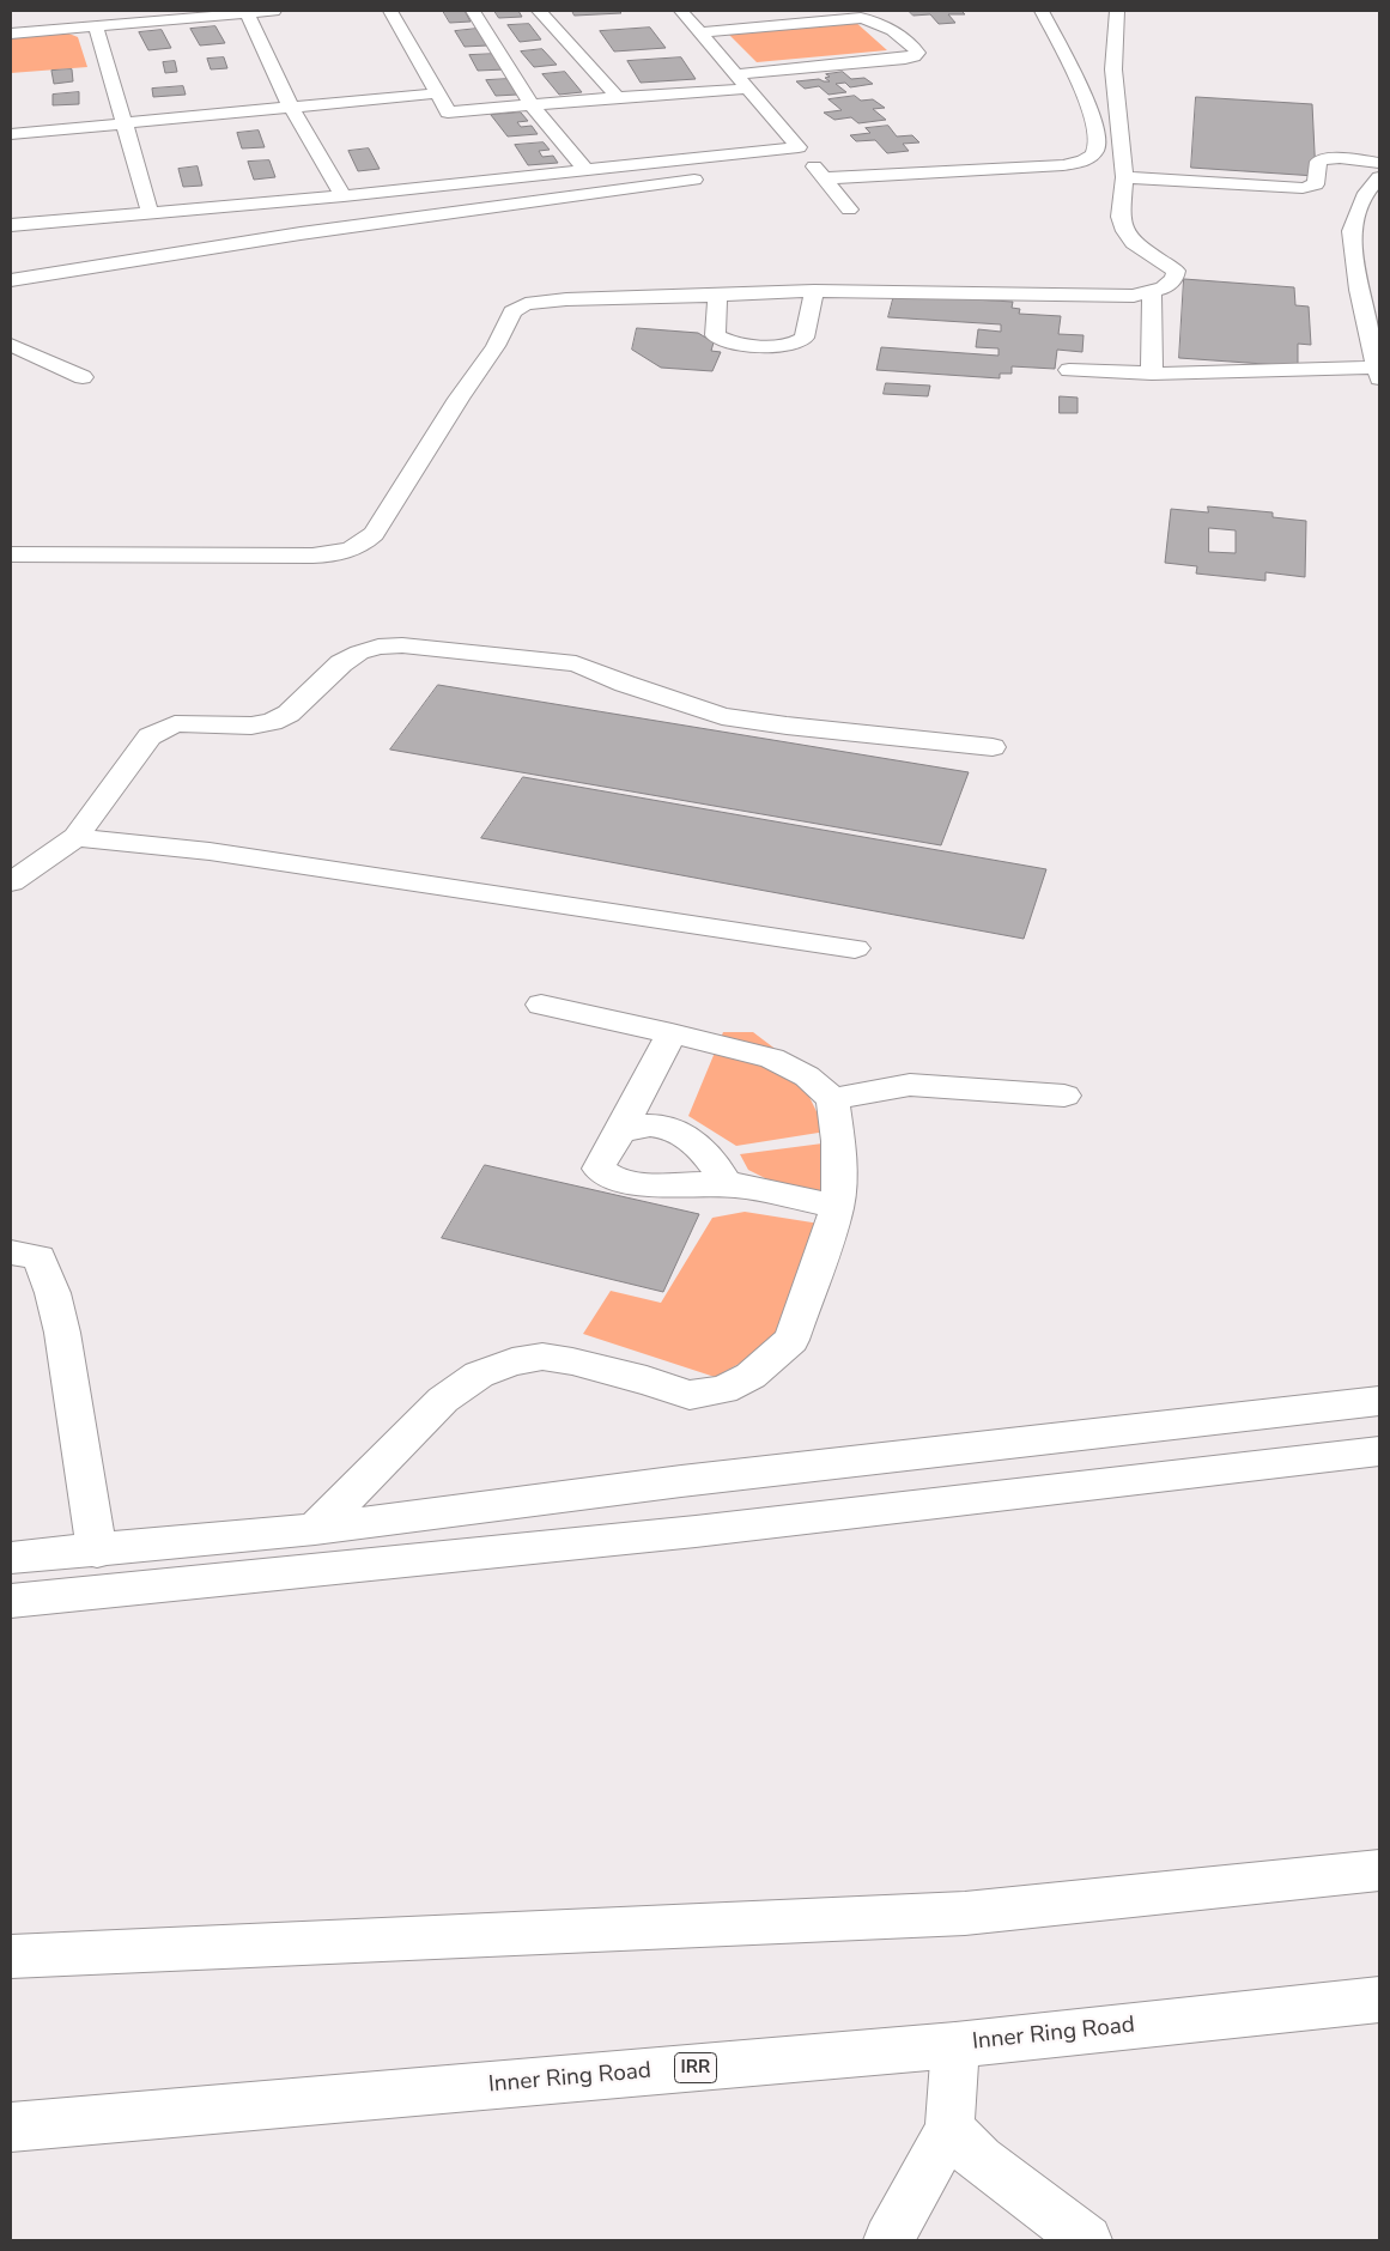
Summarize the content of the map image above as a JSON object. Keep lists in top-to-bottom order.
{
  "streets": {
    "main road": ["Inner Ring Road", "IRR"]
  }
}
